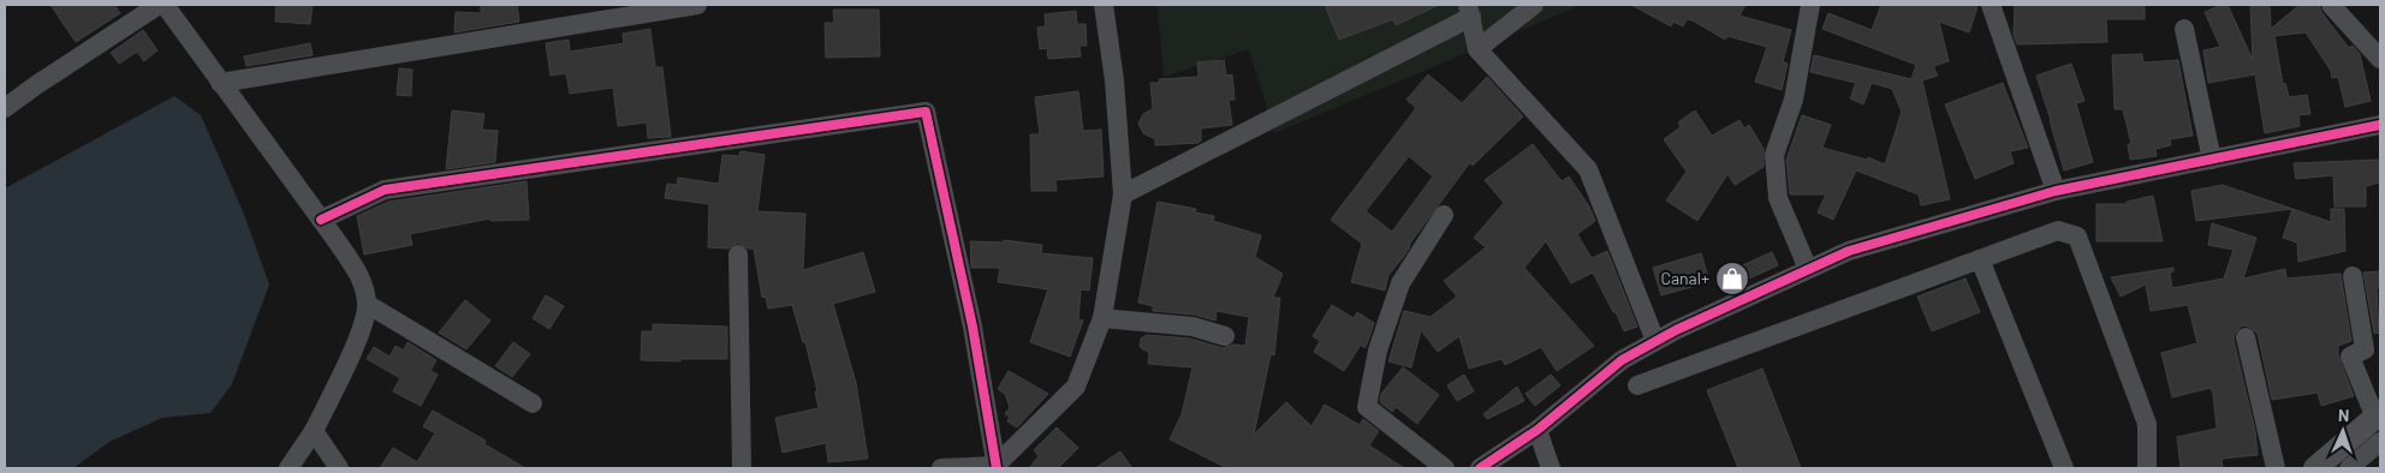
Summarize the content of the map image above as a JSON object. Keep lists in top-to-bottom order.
{
  "places": {
    "shop": ["Canal+"]
  },
  "north": "top"
}
